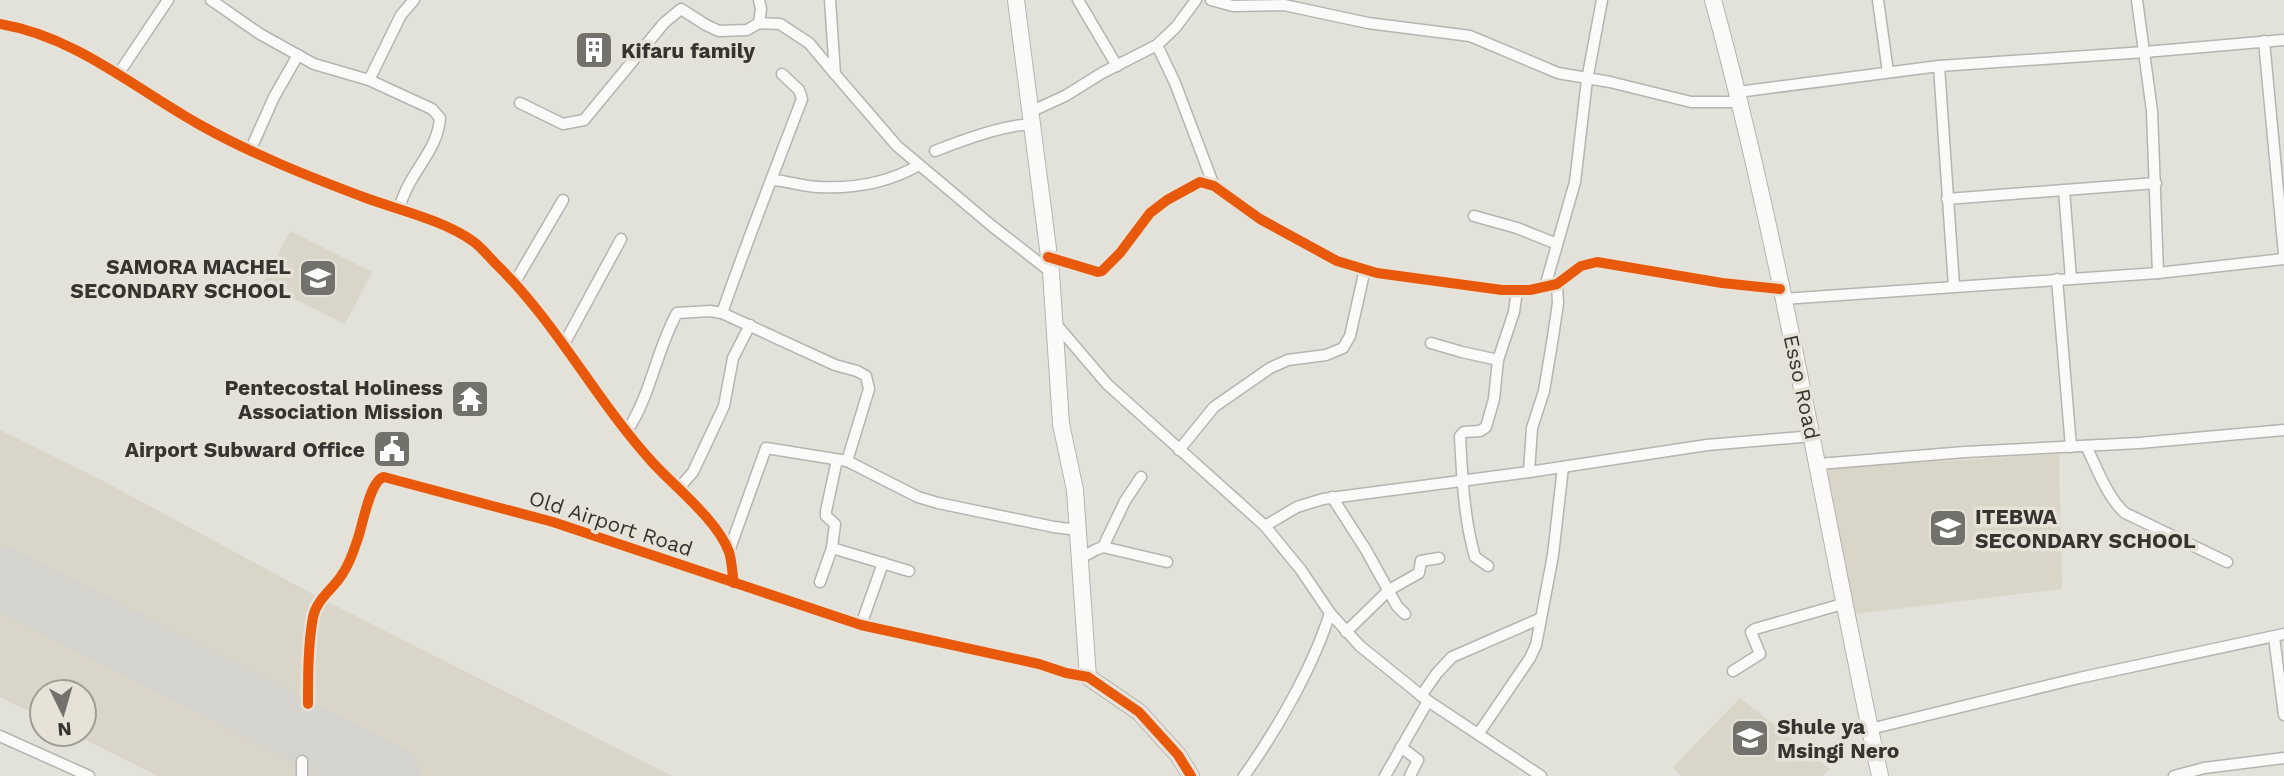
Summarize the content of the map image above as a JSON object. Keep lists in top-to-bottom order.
{
  "streets": {
    "street": ["Esso Road", "Old Airport Road"]
  },
  "places": {
    "building": ["Kifaru family"],
    "school or university": ["SAMORA MACHEL SECONDARY SCHOOL", "ITEBWA SECONDARY SCHOOL", "Shule ya Msingi Nero"],
    "temple": ["Pentecostal Holiness Association Mission"],
    "public building": ["Airport Subward Office"]
  },
  "north": "bottom"
}
